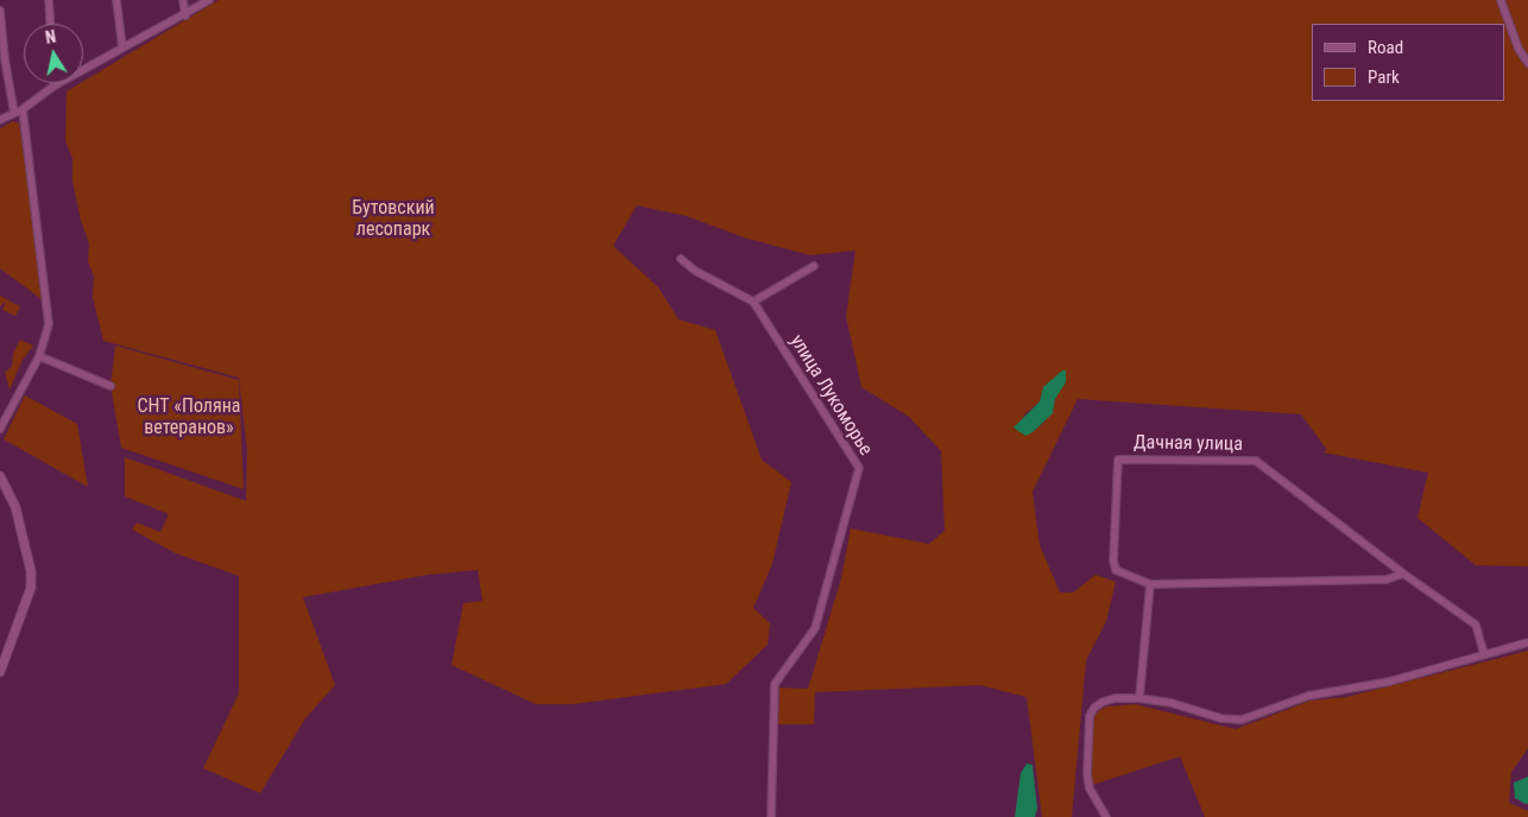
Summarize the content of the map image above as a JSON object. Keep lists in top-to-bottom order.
{
  "streets": {
    "street": ["улица Лукоморье", "Дачная улица"]
  },
  "parks": ["Бутовский лесопарк", "СНТ «Поляна ветеранов»"],
  "legend": ["Road", "Park"],
  "north": "top"
}
